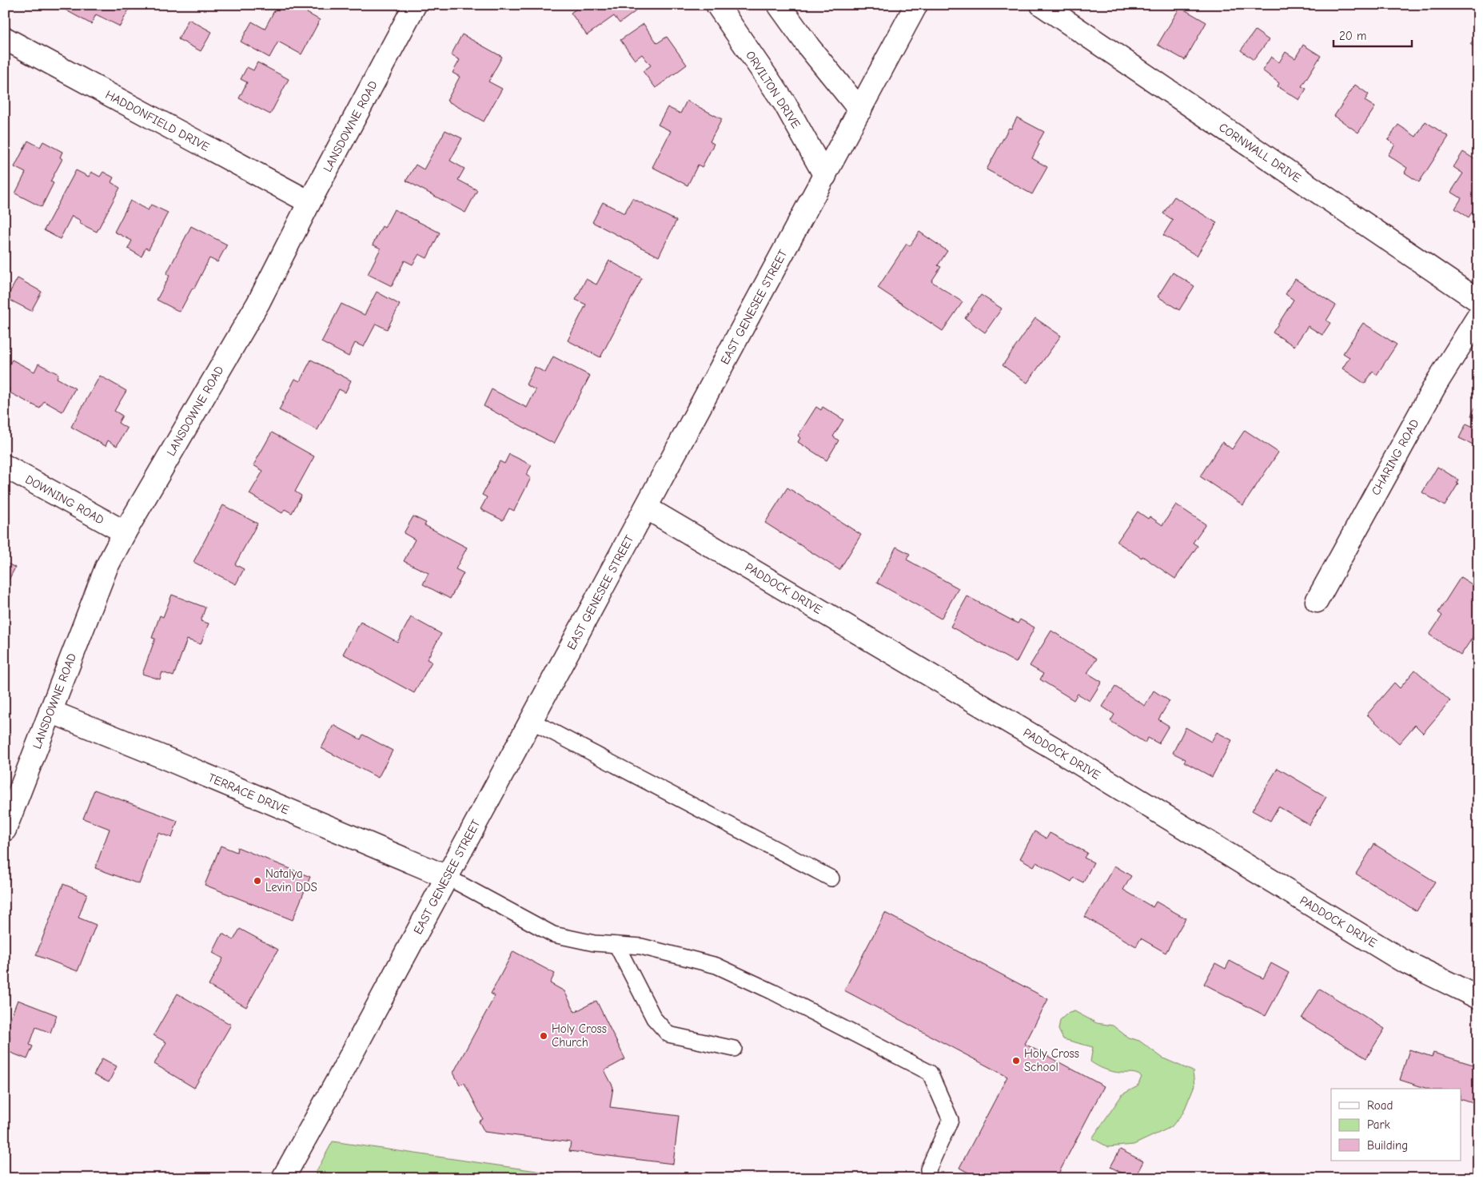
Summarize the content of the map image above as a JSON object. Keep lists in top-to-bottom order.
{
  "streets": {
    "street": [
      "ORVILTON DRIVE",
      "HADDONFIELD DRIVE",
      "LANSDOWNE ROAD",
      "CORNWALL DRIVE",
      "EAST GENESEE STREET",
      "CHARING ROAD",
      "DOWNING ROAD",
      "PADDOCK DRIVE",
      "TERRACE DRIVE"
    ]
  },
  "crossings": [
    ["ORVILTON DRIVE", "EAST GENESEE STREET"],
    ["HADDONFIELD DRIVE", "LANSDOWNE ROAD"],
    ["LANSDOWNE ROAD", "DOWNING ROAD"],
    ["LANSDOWNE ROAD", "TERRACE DRIVE"],
    ["EAST GENESEE STREET", "PADDOCK DRIVE"],
    ["EAST GENESEE STREET", "TERRACE DRIVE"]
  ],
  "places": ["Natalya Levin DDS", "Holy Cross Church", "Holy Cross School"],
  "legend": ["Road", "Park", "Building"],
  "scale_bar": "20 m"
}
